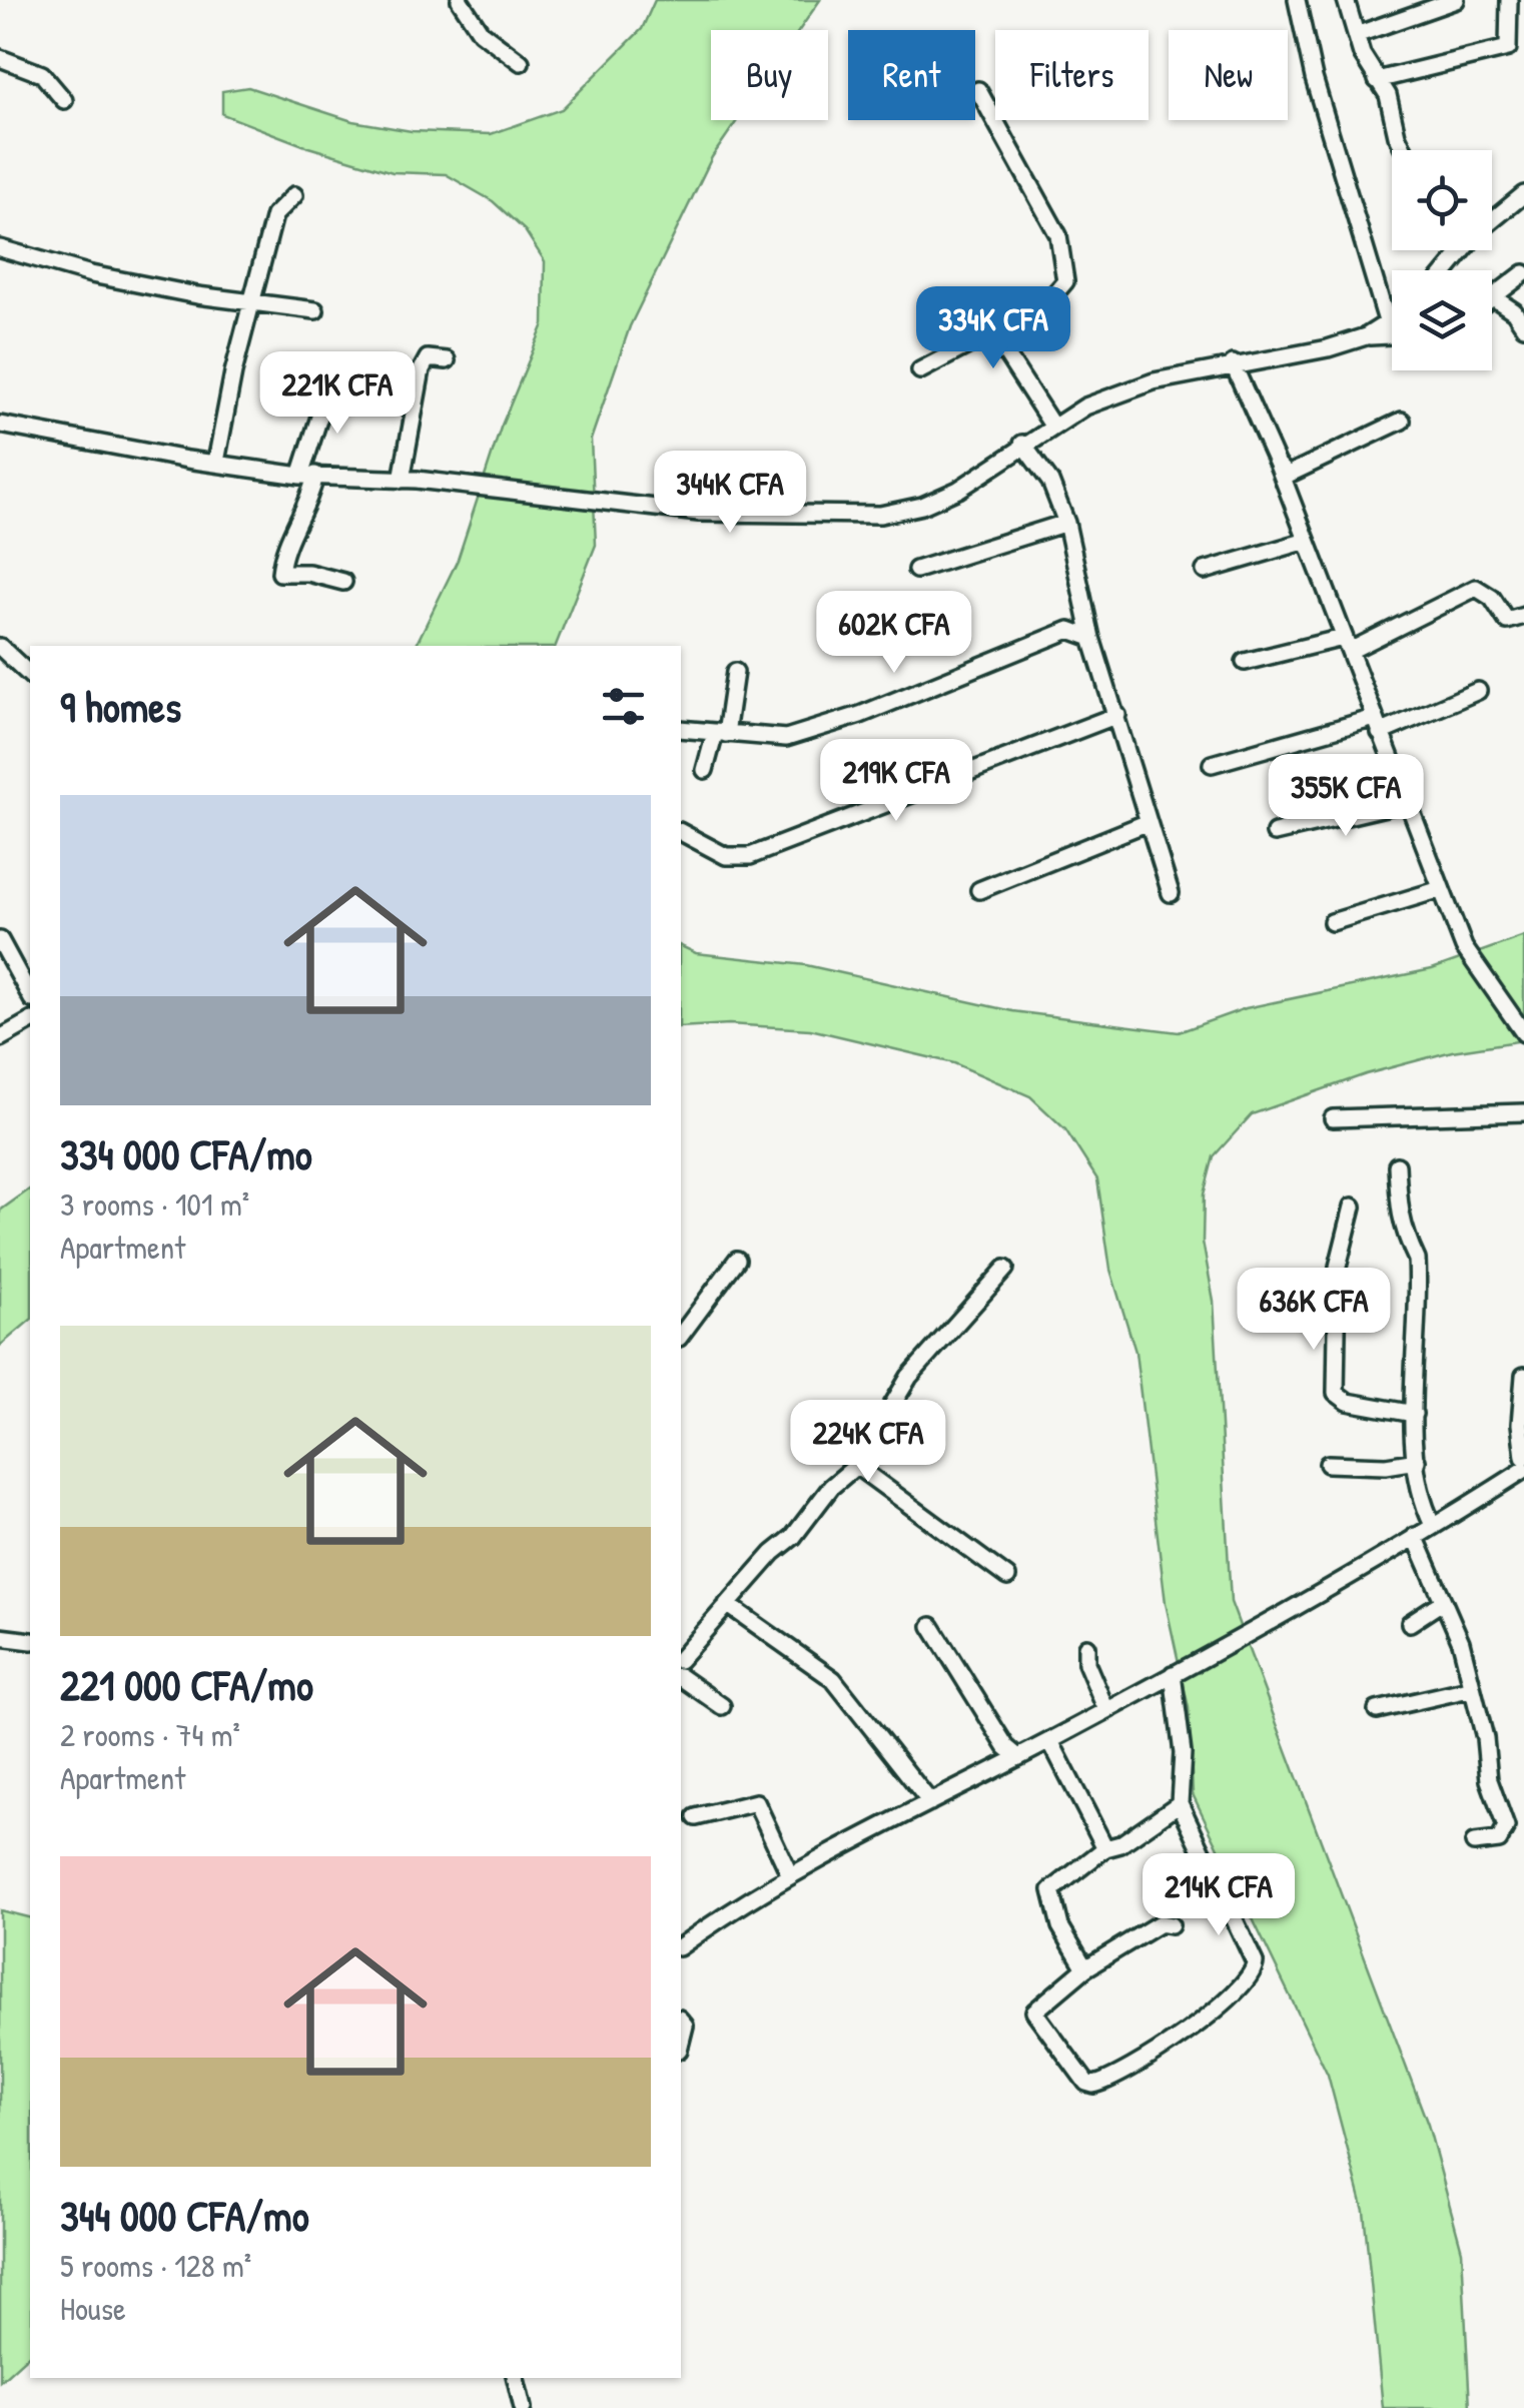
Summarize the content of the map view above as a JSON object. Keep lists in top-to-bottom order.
{
  "page": {
    "chip": [
      "Buy",
      "Rent",
      "Filters",
      "New"
    ],
    "price": [
      "334K CFA",
      "221K CFA",
      "344K CFA",
      "602K CFA",
      "219K CFA",
      "355K CFA",
      "636K CFA",
      "224K CFA",
      "214K CFA"
    ],
    "heading": "9 homes",
    "list": [
      {
        "name": "334 000 CFA/mo",
        "note": "3 rooms · 101 m² · Apartment"
      },
      {
        "name": "221 000 CFA/mo",
        "note": "2 rooms · 74 m² · Apartment"
      },
      {
        "name": "344 000 CFA/mo",
        "note": "5 rooms · 128 m² · House"
      }
    ]
  }
}
